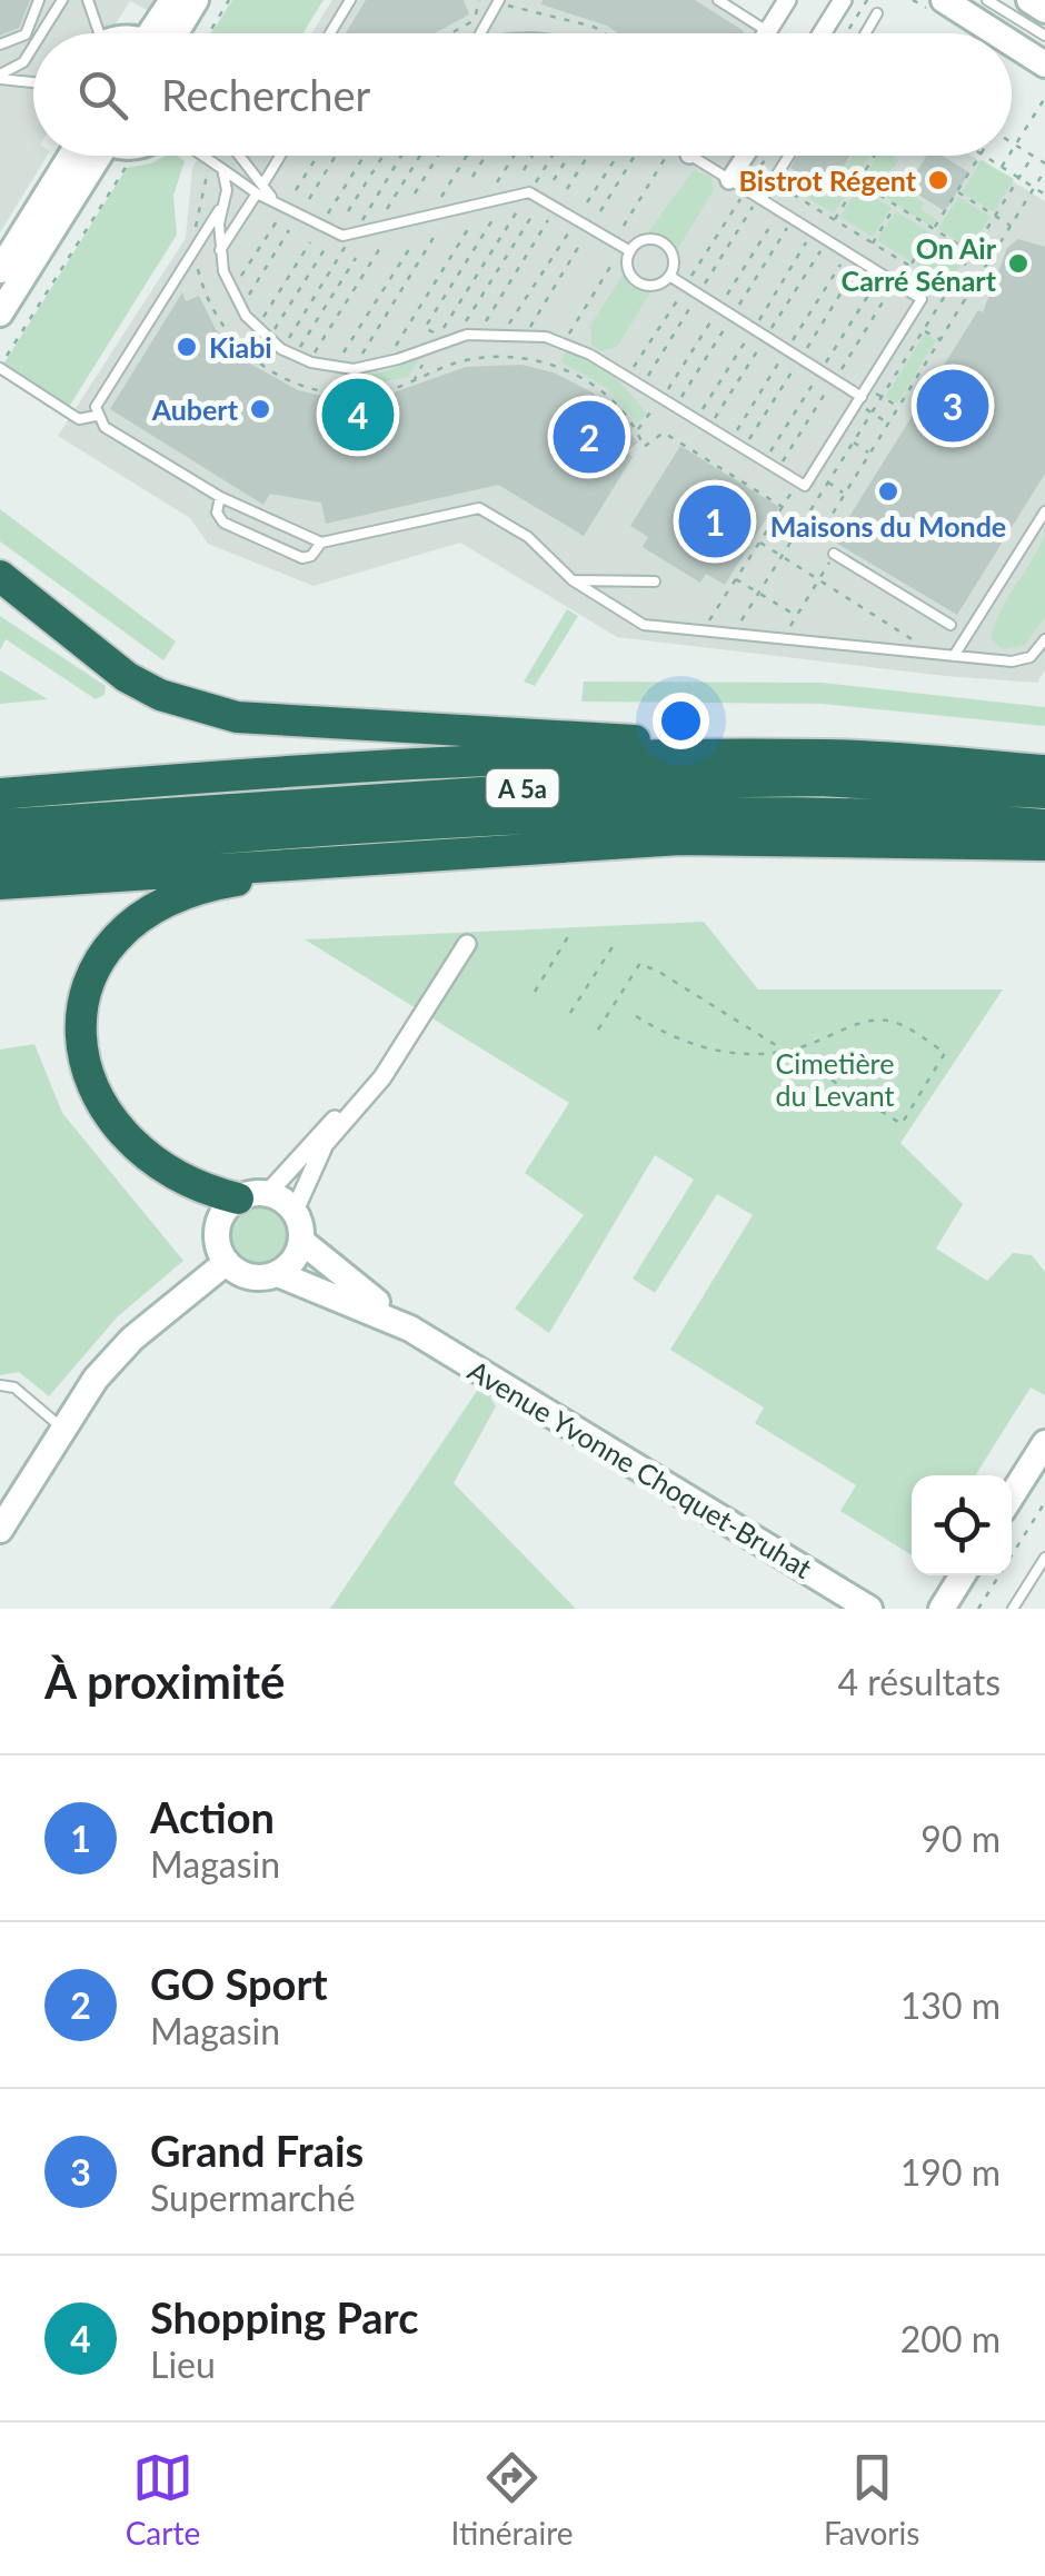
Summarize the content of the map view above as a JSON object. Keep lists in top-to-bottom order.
{
  "streets": {
    "highway": ["A 5a"],
    "street": ["Avenue Yvonne Choquet-Bruhat"]
  },
  "parks": ["Cimetière du Levant"],
  "places": [
    "Bistrot Régent",
    "On Air Carré Sénart",
    "Kiabi",
    "Aubert",
    "Maisons du Monde"
  ],
  "page": {
    "search": "Rechercher",
    "pins": [
      "3",
      "4",
      "2",
      "1"
    ],
    "heading": ["À proximité", "4 résultats"],
    "list": [
      {
        "mark": "1",
        "name": "Action",
        "note": "Magasin",
        "value": "90 m"
      },
      {
        "mark": "2",
        "name": "GO Sport",
        "note": "Magasin",
        "value": "130 m"
      },
      {
        "mark": "3",
        "name": "Grand Frais",
        "note": "Supermarché",
        "value": "190 m"
      },
      {
        "mark": "4",
        "name": "Shopping Parc",
        "note": "Lieu",
        "value": "200 m"
      }
    ],
    "nav": ["Carte", "Itinéraire", "Favoris"]
  }
}
